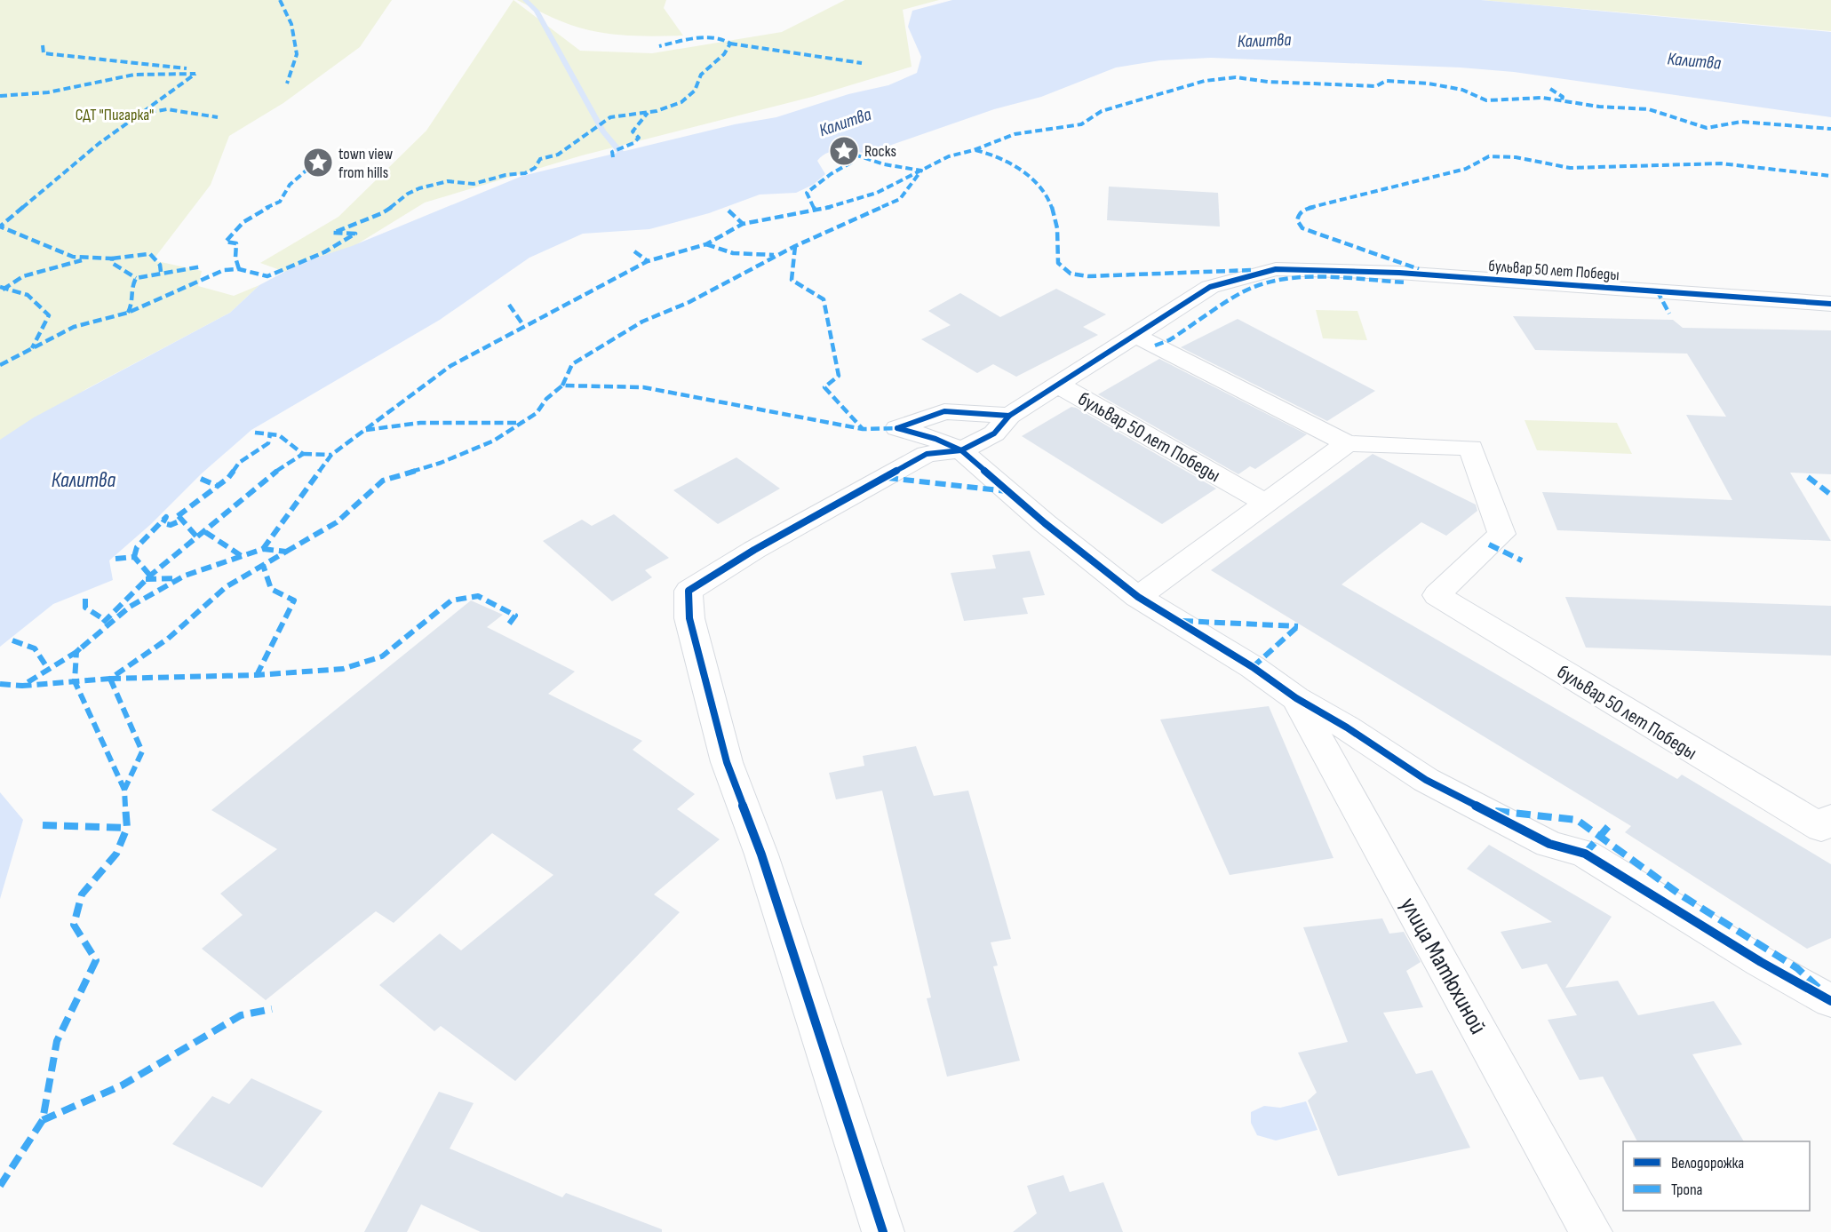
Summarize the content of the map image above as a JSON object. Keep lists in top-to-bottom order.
{
  "streets": {
    "street": ["бульвар 50 лет Победы", "улица Матюхиной"]
  },
  "water": ["Калитва"],
  "parks": ["СДТ \"Пигарка\""],
  "places": {
    "place": ["Rocks", "town view from hills"]
  },
  "legend": ["Велодорожка", "Тропа"]
}
